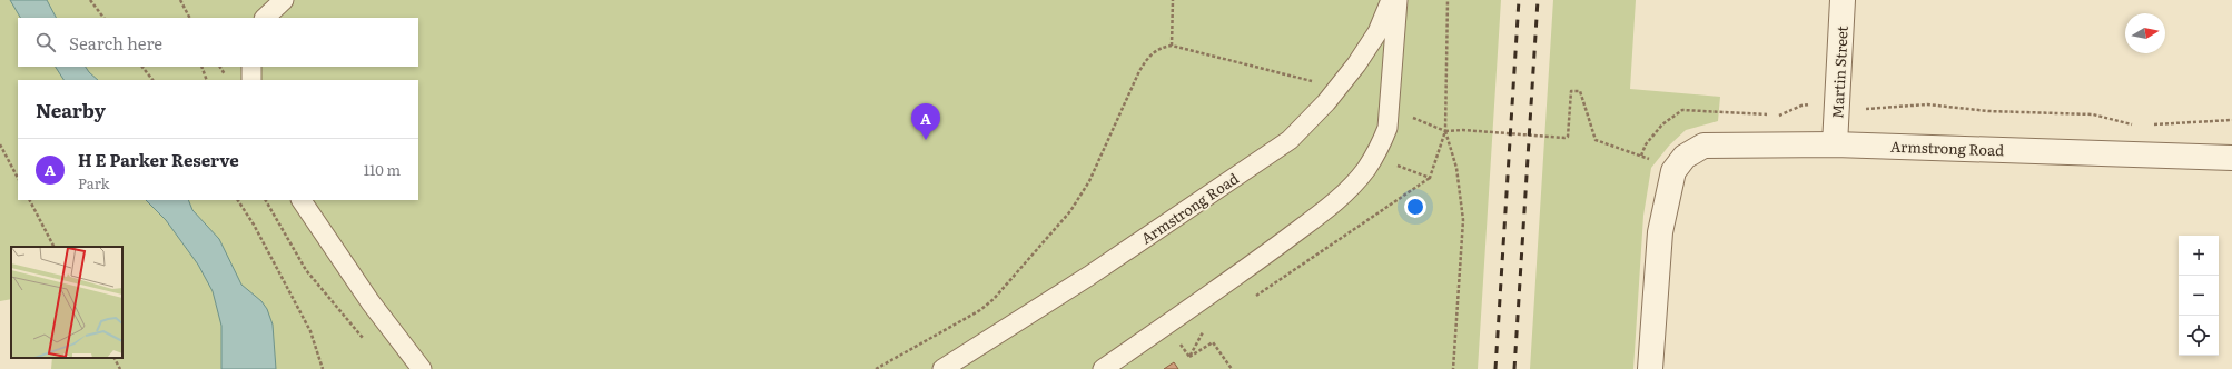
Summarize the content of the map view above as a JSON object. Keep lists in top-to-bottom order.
{
  "streets": {
    "street": ["Martin Street", "Armstrong Road"]
  },
  "crossings": [
    ["Martin Street", "Armstrong Road"]
  ],
  "north": "right",
  "page": {
    "search": "Search here",
    "heading": "Nearby",
    "pins": "A",
    "list": [
      {
        "mark": "A",
        "name": "H E Parker Reserve",
        "note": "Park",
        "value": "110 m"
      }
    ],
    "map_buttons": ["+", "−"]
  }
}
